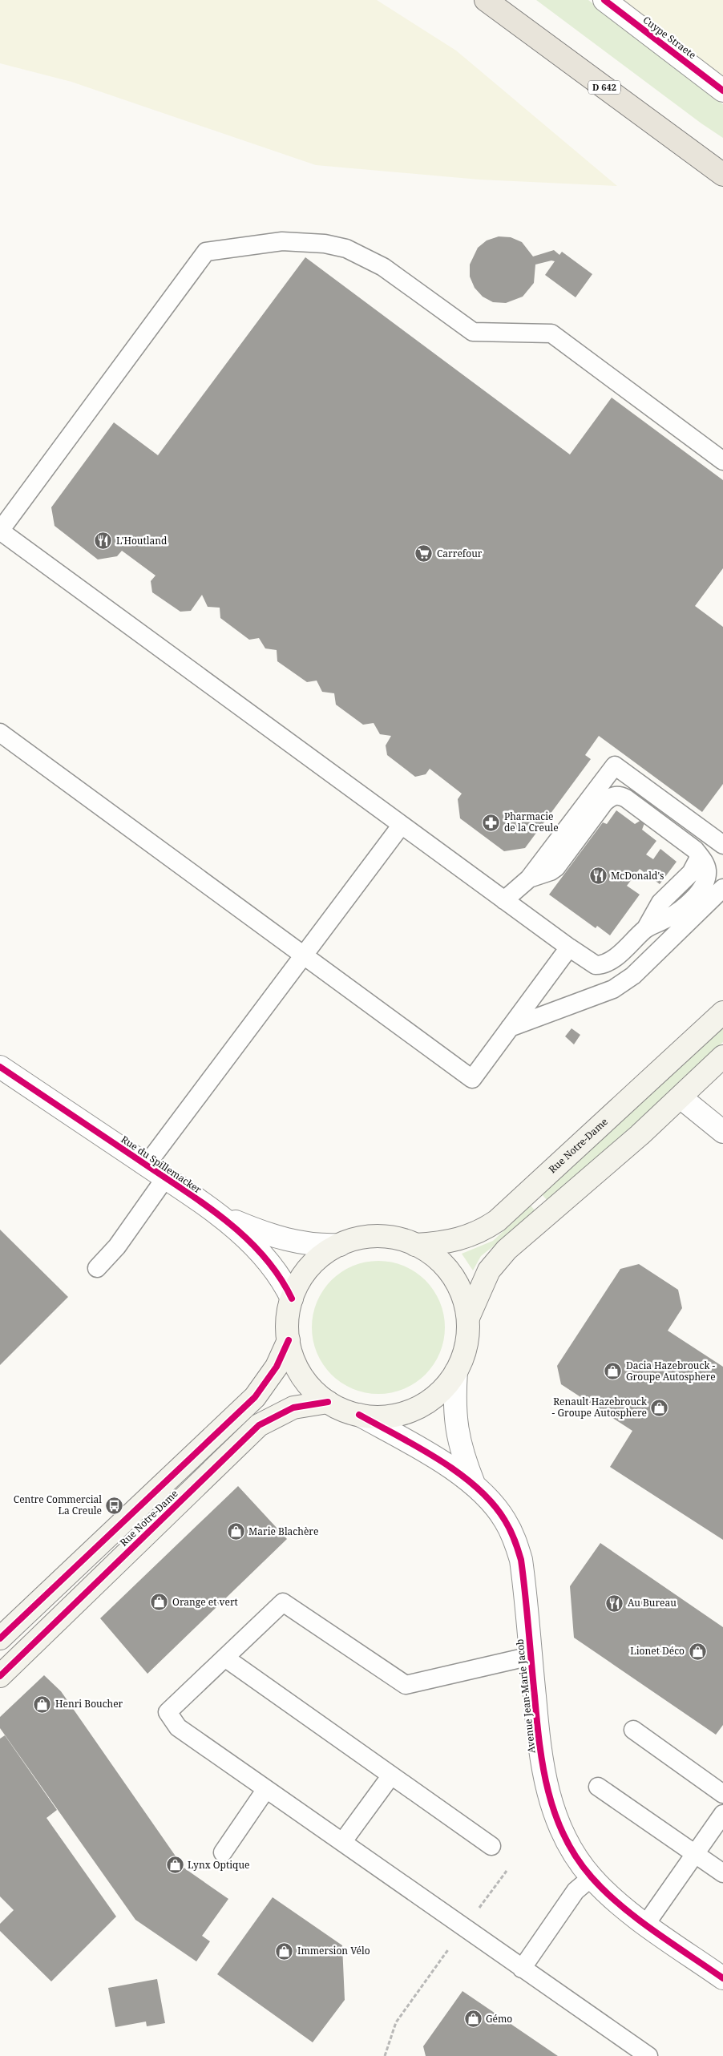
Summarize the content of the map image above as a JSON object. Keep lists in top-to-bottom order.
{
  "streets": {
    "highway": ["D 642"],
    "main road": ["Rue Notre-Dame"],
    "street": ["Cuype Straete", "Rue du Spillemacker", "Avenue Jean-Marie Jacob"]
  },
  "places": {
    "restaurant": ["L'Houtland", "McDonald's", "Au Bureau"],
    "supermarket": ["Carrefour"],
    "pharmacy": ["Pharmacie de la Creule"],
    "shop": [
      "Dacia Hazebrouck - Groupe Autosphere",
      "Renault Hazebrouck - Groupe Autosphere",
      "Marie Blachère",
      "Orange et vert",
      "Lionet Déco",
      "Henri Boucher",
      "Lynx Optique",
      "Immersion Vélo",
      "Gémo"
    ],
    "bus stop": ["Centre Commercial La Creule"]
  }
}
